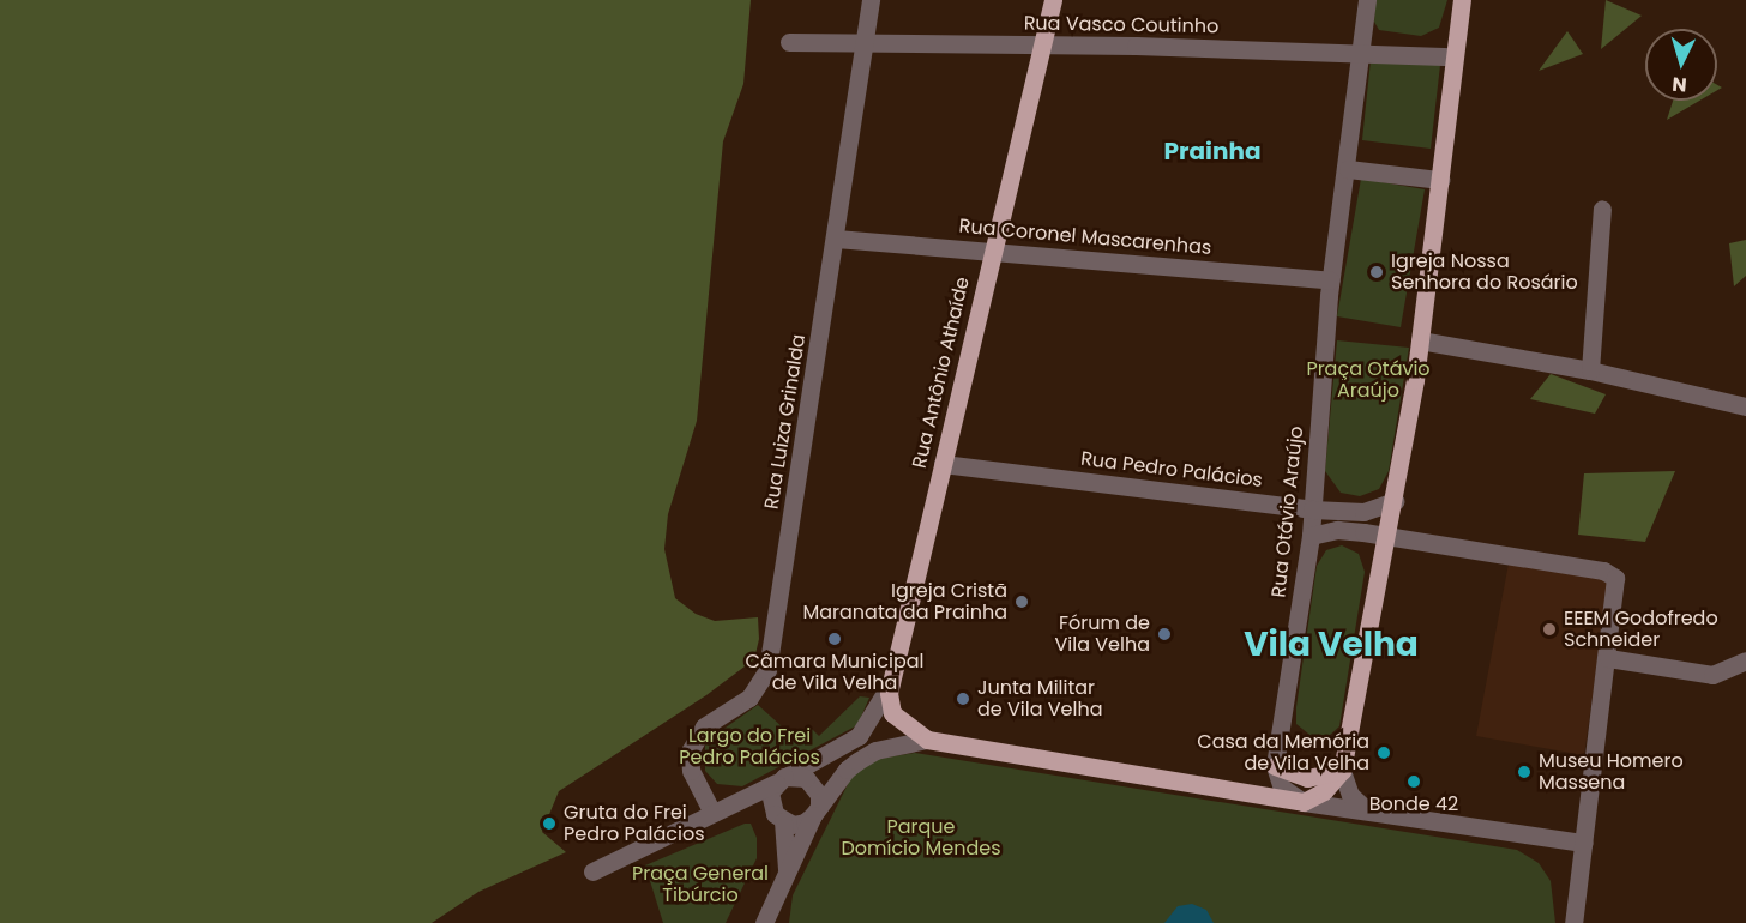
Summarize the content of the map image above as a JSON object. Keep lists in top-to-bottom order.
{
  "streets": {
    "main road": ["Rua Antônio Athaíde"],
    "street": [
      "Rua Vasco Coutinho",
      "Rua Coronel Mascarenhas",
      "Rua Luiza Grinalda",
      "Rua Pedro Palácios",
      "Rua Otávio Araújo"
    ]
  },
  "crossings": [
    ["Rua Vasco Coutinho", "Rua Antônio Athaíde"],
    ["Rua Vasco Coutinho", "Rua Luiza Grinalda"],
    ["Rua Vasco Coutinho", "Rua Otávio Araújo"],
    ["Rua Coronel Mascarenhas", "Rua Antônio Athaíde"],
    ["Rua Coronel Mascarenhas", "Rua Luiza Grinalda"],
    ["Rua Coronel Mascarenhas", "Rua Otávio Araújo"],
    ["Rua Antônio Athaíde", "Rua Pedro Palácios"],
    ["Rua Pedro Palácios", "Rua Otávio Araújo"]
  ],
  "districts": ["Prainha", "Vila Velha"],
  "parks": [
    "Praça Otávio Araújo",
    "Largo do Frei Pedro Palácios",
    "Parque Domício Mendes",
    "Praça General Tibúrcio"
  ],
  "places": [
    "Igreja Nossa Senhora do Rosário",
    "Igreja Cristã Maranata da Prainha",
    "EEEM Godofredo Schneider",
    "Fórum de Vila Velha",
    "Câmara Municipal de Vila Velha",
    "Junta Militar de Vila Velha",
    "Casa da Memória de Vila Velha",
    "Museu Homero Massena",
    "Bonde 42",
    "Gruta do Frei Pedro Palácios"
  ],
  "north": "bottom"
}
